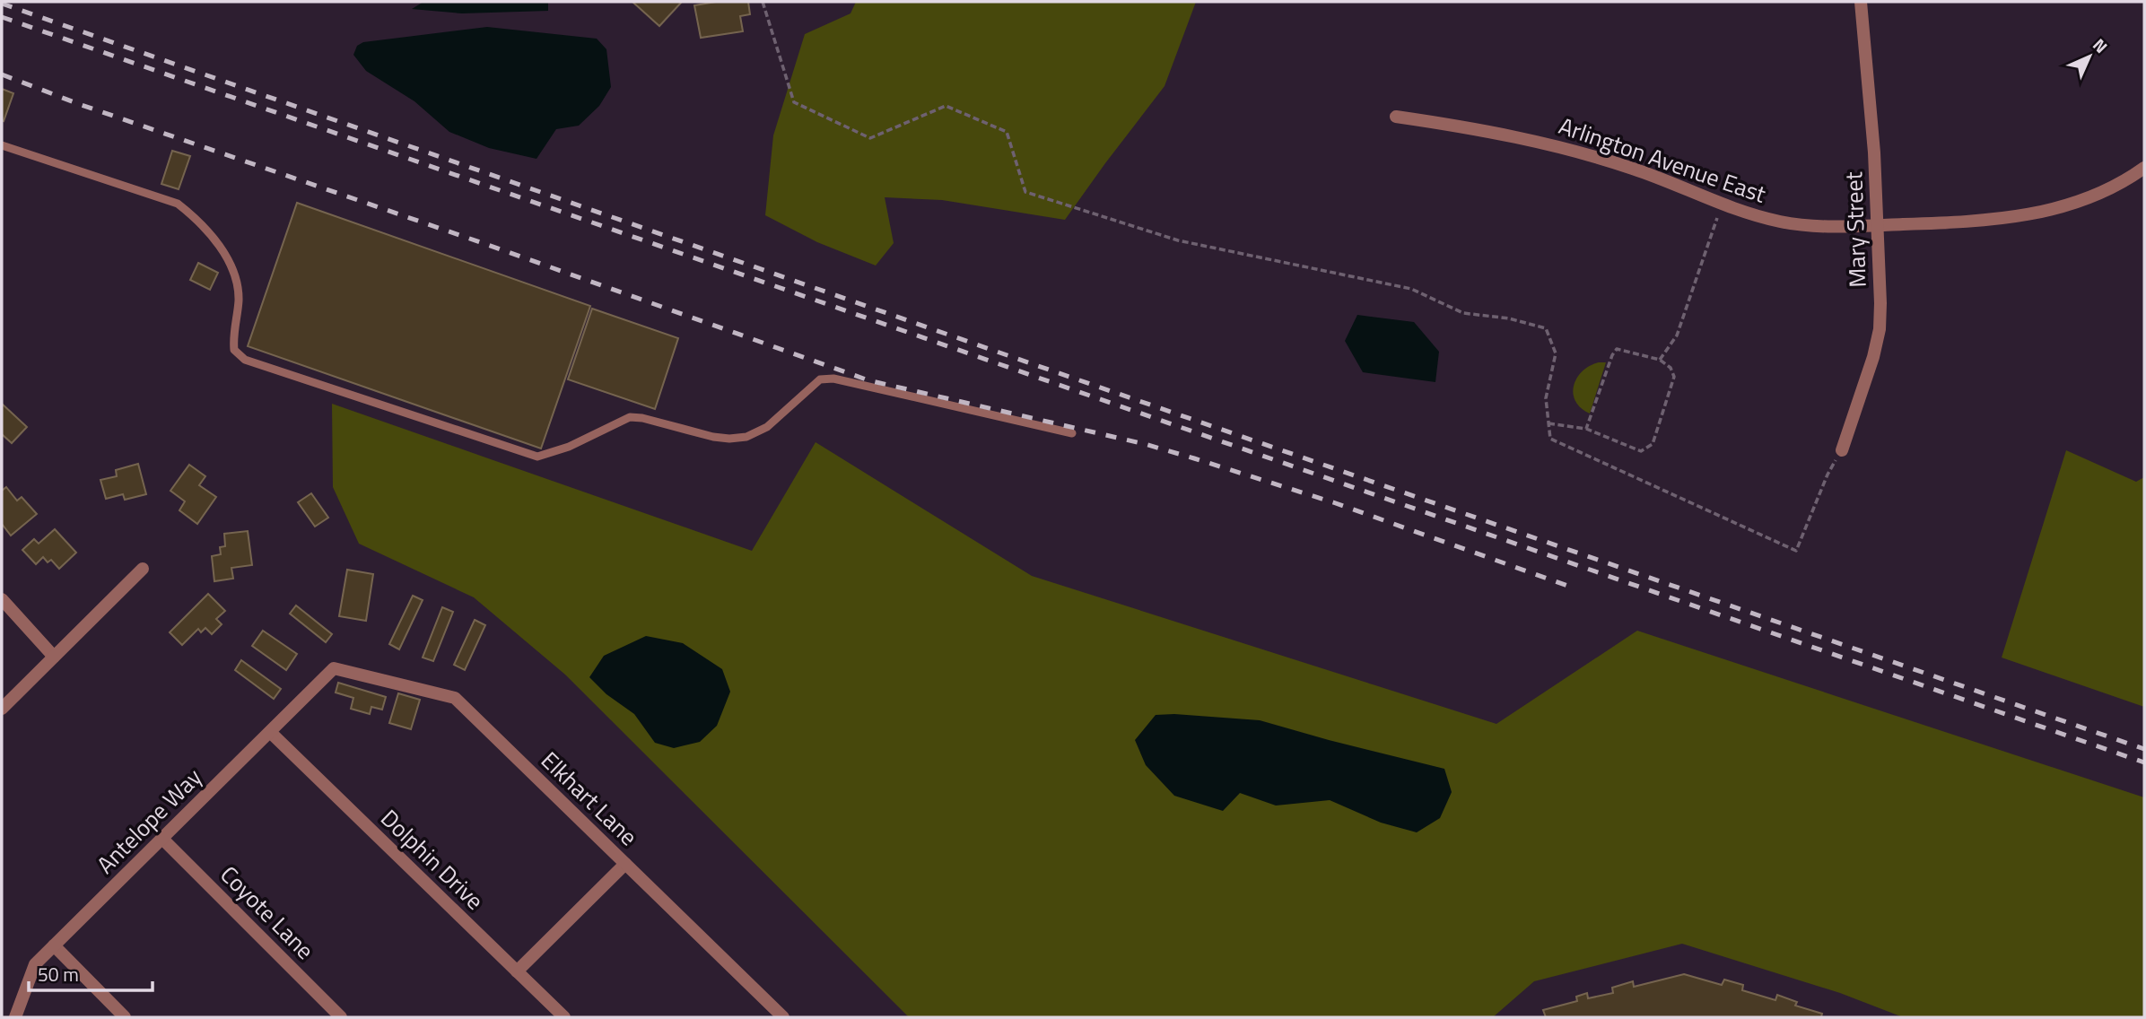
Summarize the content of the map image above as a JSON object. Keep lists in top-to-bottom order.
{
  "streets": {
    "street": [
      "Arlington Avenue East",
      "Mary Street",
      "Elkhart Lane",
      "Antelope Way",
      "Dolphin Drive",
      "Coyote Lane"
    ]
  },
  "crossings": [
    ["Arlington Avenue East", "Mary Street"],
    ["Elkhart Lane", "Antelope Way"],
    ["Antelope Way", "Dolphin Drive"],
    ["Antelope Way", "Coyote Lane"]
  ],
  "scale_bar": "50 m",
  "north": "top right"
}
